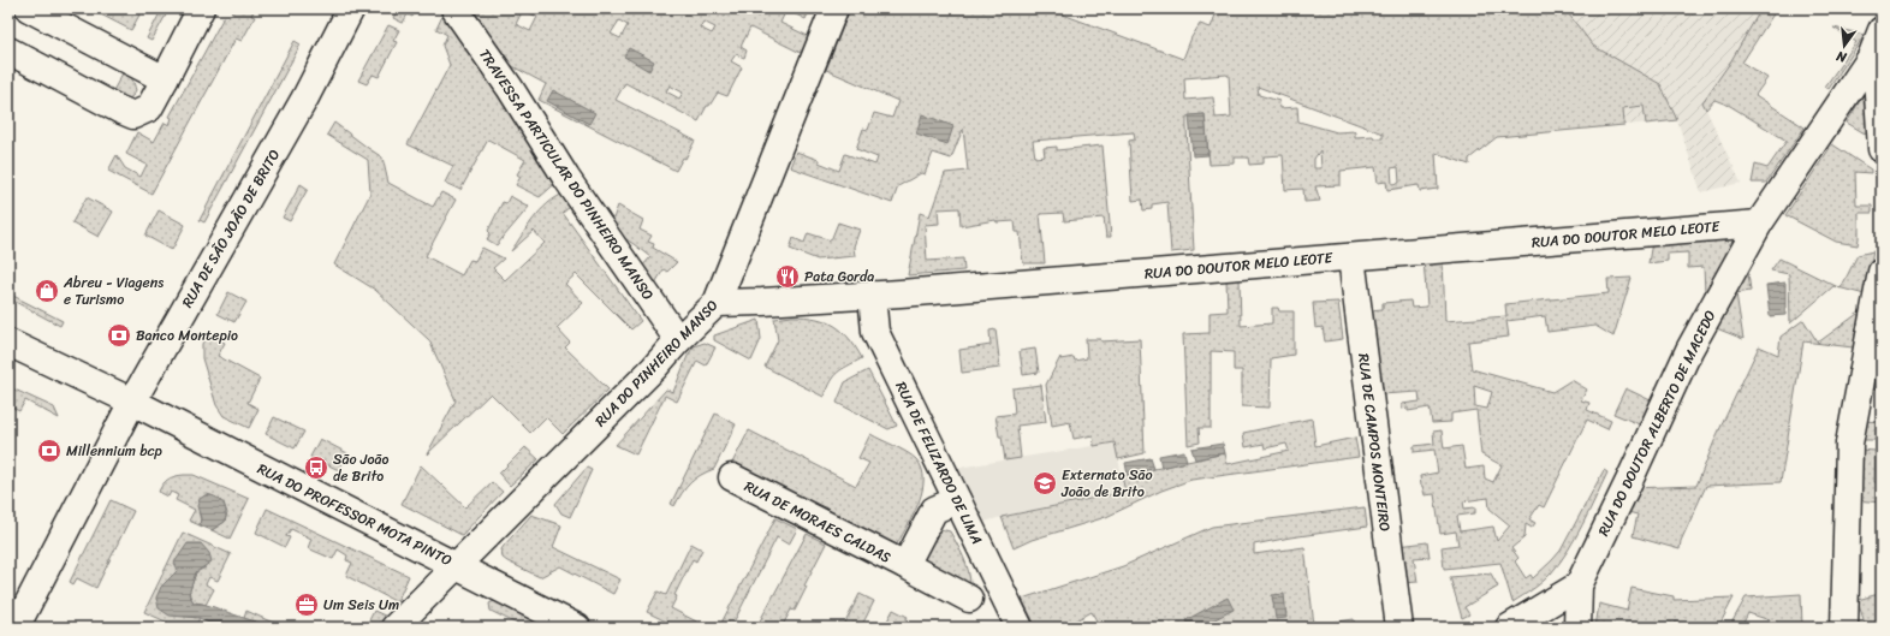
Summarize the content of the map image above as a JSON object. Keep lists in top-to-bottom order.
{
  "streets": {
    "street": [
      "TRAVESSA PARTICULAR DO PINHEIRO MANSO",
      "RUA DE SÃO JOÃO DE BRITO",
      "RUA DO DOUTOR MELO LEOTE",
      "RUA DO PINHEIRO MANSO",
      "RUA DO DOUTOR ALBERTO DE MACEDO",
      "RUA DE CAMPOS MONTEIRO",
      "RUA DE FELIZARDO DE LIMA",
      "RUA DO PROFESSOR MOTA PINTO",
      "RUA DE MORAES CALDAS"
    ]
  },
  "crossings": [
    ["TRAVESSA PARTICULAR DO PINHEIRO MANSO", "RUA DO PINHEIRO MANSO"],
    ["RUA DE SÃO JOÃO DE BRITO", "RUA DO PROFESSOR MOTA PINTO"],
    ["RUA DO DOUTOR MELO LEOTE", "RUA DO PINHEIRO MANSO"],
    ["RUA DO DOUTOR MELO LEOTE", "RUA DO DOUTOR ALBERTO DE MACEDO"],
    ["RUA DO DOUTOR MELO LEOTE", "RUA DE CAMPOS MONTEIRO"],
    ["RUA DO DOUTOR MELO LEOTE", "RUA DE FELIZARDO DE LIMA"],
    ["RUA DO PINHEIRO MANSO", "RUA DO PROFESSOR MOTA PINTO"],
    ["RUA DE FELIZARDO DE LIMA", "RUA DE MORAES CALDAS"]
  ],
  "places": {
    "restaurant": ["Pata Gorda"],
    "shop": ["Abreu - Viagens e Turismo"],
    "bank": ["Banco Montepio", "Millennium bcp"],
    "bus stop": ["São João de Brito"],
    "school or university": ["Externato São João de Brito"],
    "office": ["Um Seis Um"]
  },
  "north": "bottom"
}
